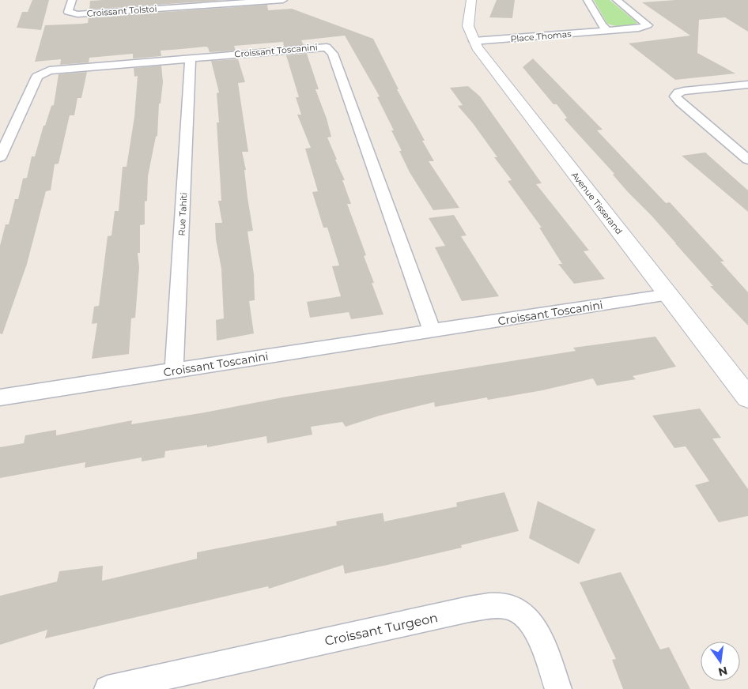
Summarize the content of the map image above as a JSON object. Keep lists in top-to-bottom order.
{
  "streets": {
    "street": [
      "Croissant Tolstoi",
      "Place Thomas",
      "Croissant Toscanini",
      "Avenue Tisserand",
      "Rue Tahiti",
      "Croissant Turgeon"
    ]
  },
  "crossings": [
    ["Place Thomas", "Avenue Tisserand"],
    ["Croissant Toscanini", "Avenue Tisserand"],
    ["Croissant Toscanini", "Rue Tahiti"]
  ],
  "north": "bottom"
}
